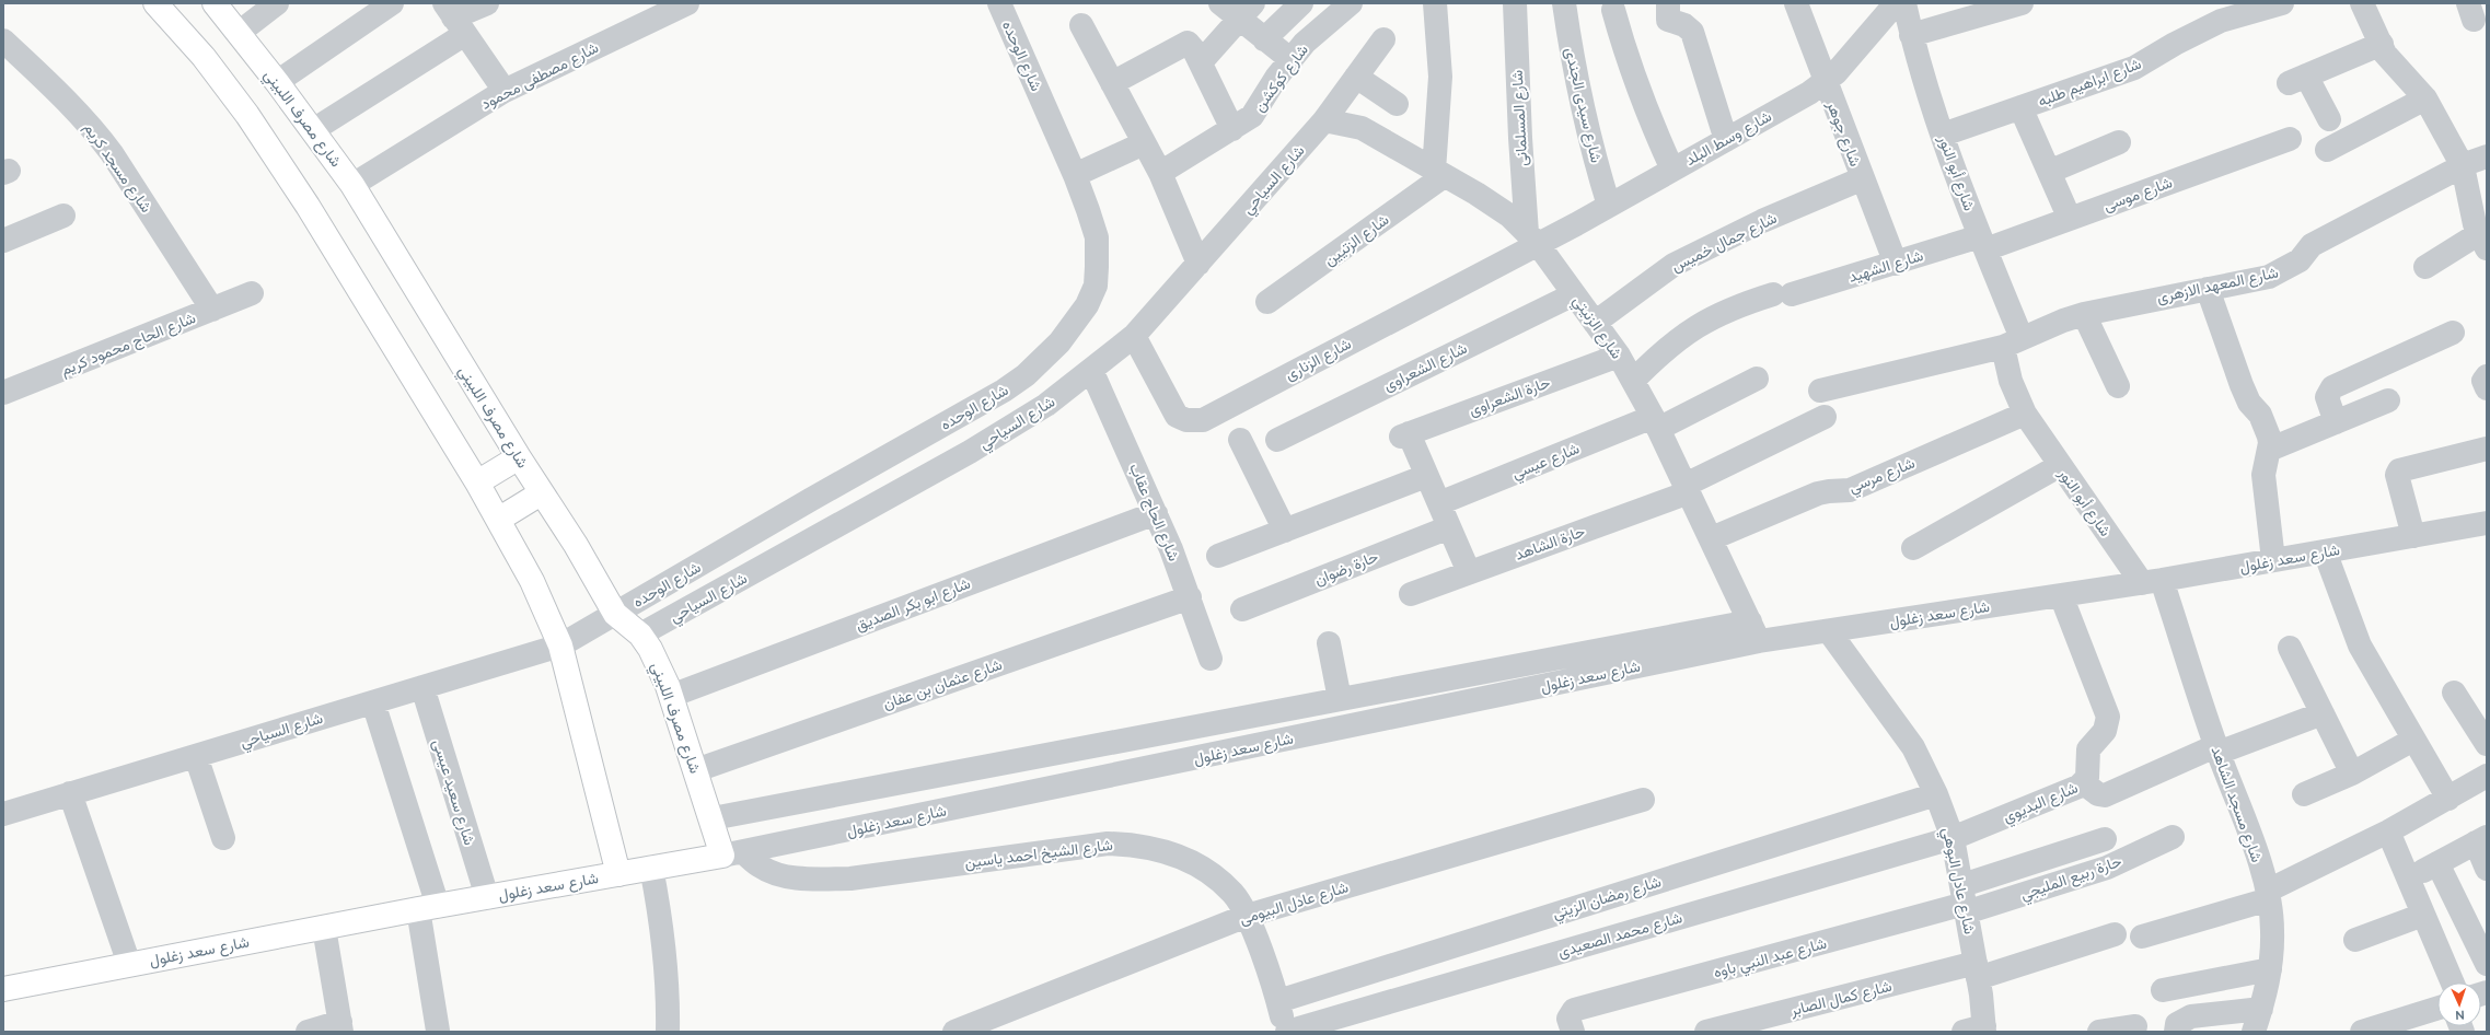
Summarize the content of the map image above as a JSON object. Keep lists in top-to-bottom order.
{
  "streets": {
    "main road": ["شارع مصرف اللبيني", "شارع سعد زغلول"],
    "street": [
      "شارع الوحده",
      "شارع مصطفى محمود",
      "شارع كوكشن",
      "شارع ابراهيم طلبه",
      "شارع سيدى الجندى",
      "شارع المسلمانى",
      "شارع جوهر",
      "شارع وسط البلد",
      "شارع مسجد كريم",
      "شارع أبو النور",
      "شارع السياحي",
      "شارع موسى",
      "شارع الزتيين",
      "شارع جمال خميس",
      "شارع الشهيد",
      "شارع المعهد الازهرى",
      "شارع الزنيتي",
      "شارع الحاج محمود كريم",
      "شارع الزنارى",
      "شارع الشعراوى",
      "حارة الشعراوى",
      "شارع عيسي",
      "شارع مرسي",
      "شارع الحاج عقاب",
      "حارة الشاهد",
      "حارة رضوان",
      "شارع ابو بكر الصديق",
      "شارع عثمان بن عفان",
      "شارع سعيد عيسى",
      "شارع البديوي",
      "شارع مسجد الشاهد",
      "شارع الشيخ احمد ياسين",
      "حارة ربيع المليجي",
      "شارع عادل البوهي",
      "شارع رمضان الزيتي",
      "شارع عادل البيومى",
      "شارع محمد الصعيدى",
      "شارع عبد النبي باوه",
      "شارع كمال الصابر"
    ]
  },
  "crossings": [
    ["شارع الوحده", "شارع مصرف اللبيني"],
    ["شارع الوحده", "شارع السياحي"],
    ["شارع مصطفى محمود", "شارع مصرف اللبيني"],
    ["شارع ابراهيم طلبه", "شارع أبو النور"],
    ["شارع سيدى الجندى", "شارع وسط البلد"],
    ["شارع مصرف اللبيني", "شارع السياحي"],
    ["شارع مصرف اللبيني", "شارع سعد زغلول"],
    ["شارع مصرف اللبيني", "شارع ابو بكر الصديق"],
    ["شارع مصرف اللبيني", "شارع عثمان بن عفان"],
    ["شارع مصرف اللبيني", "شارع الشيخ احمد ياسين"],
    ["شارع المسلمانى", "شارع وسط البلد"],
    ["شارع المسلمانى", "شارع الزنيتي"],
    ["شارع المسلمانى", "شارع الزنارى"],
    ["شارع جوهر", "شارع وسط البلد"],
    ["شارع جوهر", "شارع جمال خميس"],
    ["شارع جوهر", "شارع الشهيد"],
    ["شارع وسط البلد", "شارع الزنيتي"],
    ["شارع وسط البلد", "شارع الزنارى"],
    ["شارع مسجد كريم", "شارع الحاج محمود كريم"],
    ["شارع أبو النور", "شارع موسى"],
    ["شارع أبو النور", "شارع الشهيد"],
    ["شارع أبو النور", "شارع المعهد الازهرى"],
    ["شارع أبو النور", "شارع مرسي"],
    ["شارع أبو النور", "شارع سعد زغلول"],
    ["شارع أبو النور", "شارع مسجد الشاهد"],
    ["شارع السياحي", "شارع الزنيتي"],
    ["شارع السياحي", "شارع الزنارى"],
    ["شارع السياحي", "شارع الحاج عقاب"],
    ["شارع السياحي", "شارع سعيد عيسى"],
    ["شارع موسى", "شارع الشهيد"],
    ["شارع الزتيين", "شارع الزنيتي"],
    ["شارع جمال خميس", "شارع الزنيتي"],
    ["شارع الشهيد", "شارع الزنيتي"],
    ["شارع الزنيتي", "شارع الزنارى"],
    ["شارع الزنيتي", "شارع الشعراوى"],
    ["شارع الزنيتي", "حارة الشعراوى"],
    ["شارع الزنيتي", "شارع عيسي"],
    ["شارع الزنيتي", "شارع مرسي"],
    ["شارع الزنيتي", "حارة الشاهد"],
    ["شارع الزنيتي", "شارع سعد زغلول"],
    ["شارع الحاج عقاب", "شارع ابو بكر الصديق"],
    ["شارع الحاج عقاب", "شارع عثمان بن عفان"],
    ["شارع سعد زغلول", "شارع سعيد عيسى"],
    ["شارع سعد زغلول", "شارع البديوي"],
    ["شارع سعد زغلول", "شارع مسجد الشاهد"],
    ["شارع سعد زغلول", "شارع الشيخ احمد ياسين"],
    ["شارع سعد زغلول", "شارع عادل البوهي"],
    ["شارع البديوي", "شارع عادل البوهي"],
    ["شارع البديوي", "شارع محمد الصعيدى"],
    ["شارع الشيخ احمد ياسين", "شارع رمضان الزيتي"],
    ["شارع الشيخ احمد ياسين", "شارع عادل البيومى"],
    ["شارع الشيخ احمد ياسين", "شارع محمد الصعيدى"],
    ["حارة ربيع المليجي", "شارع عادل البوهي"],
    ["حارة ربيع المليجي", "شارع عبد النبي باوه"],
    ["شارع عادل البوهي", "شارع رمضان الزيتي"],
    ["شارع عادل البوهي", "شارع محمد الصعيدى"],
    ["شارع عادل البوهي", "شارع عبد النبي باوه"],
    ["شارع عادل البوهي", "شارع كمال الصابر"]
  ],
  "north": "bottom"
}
